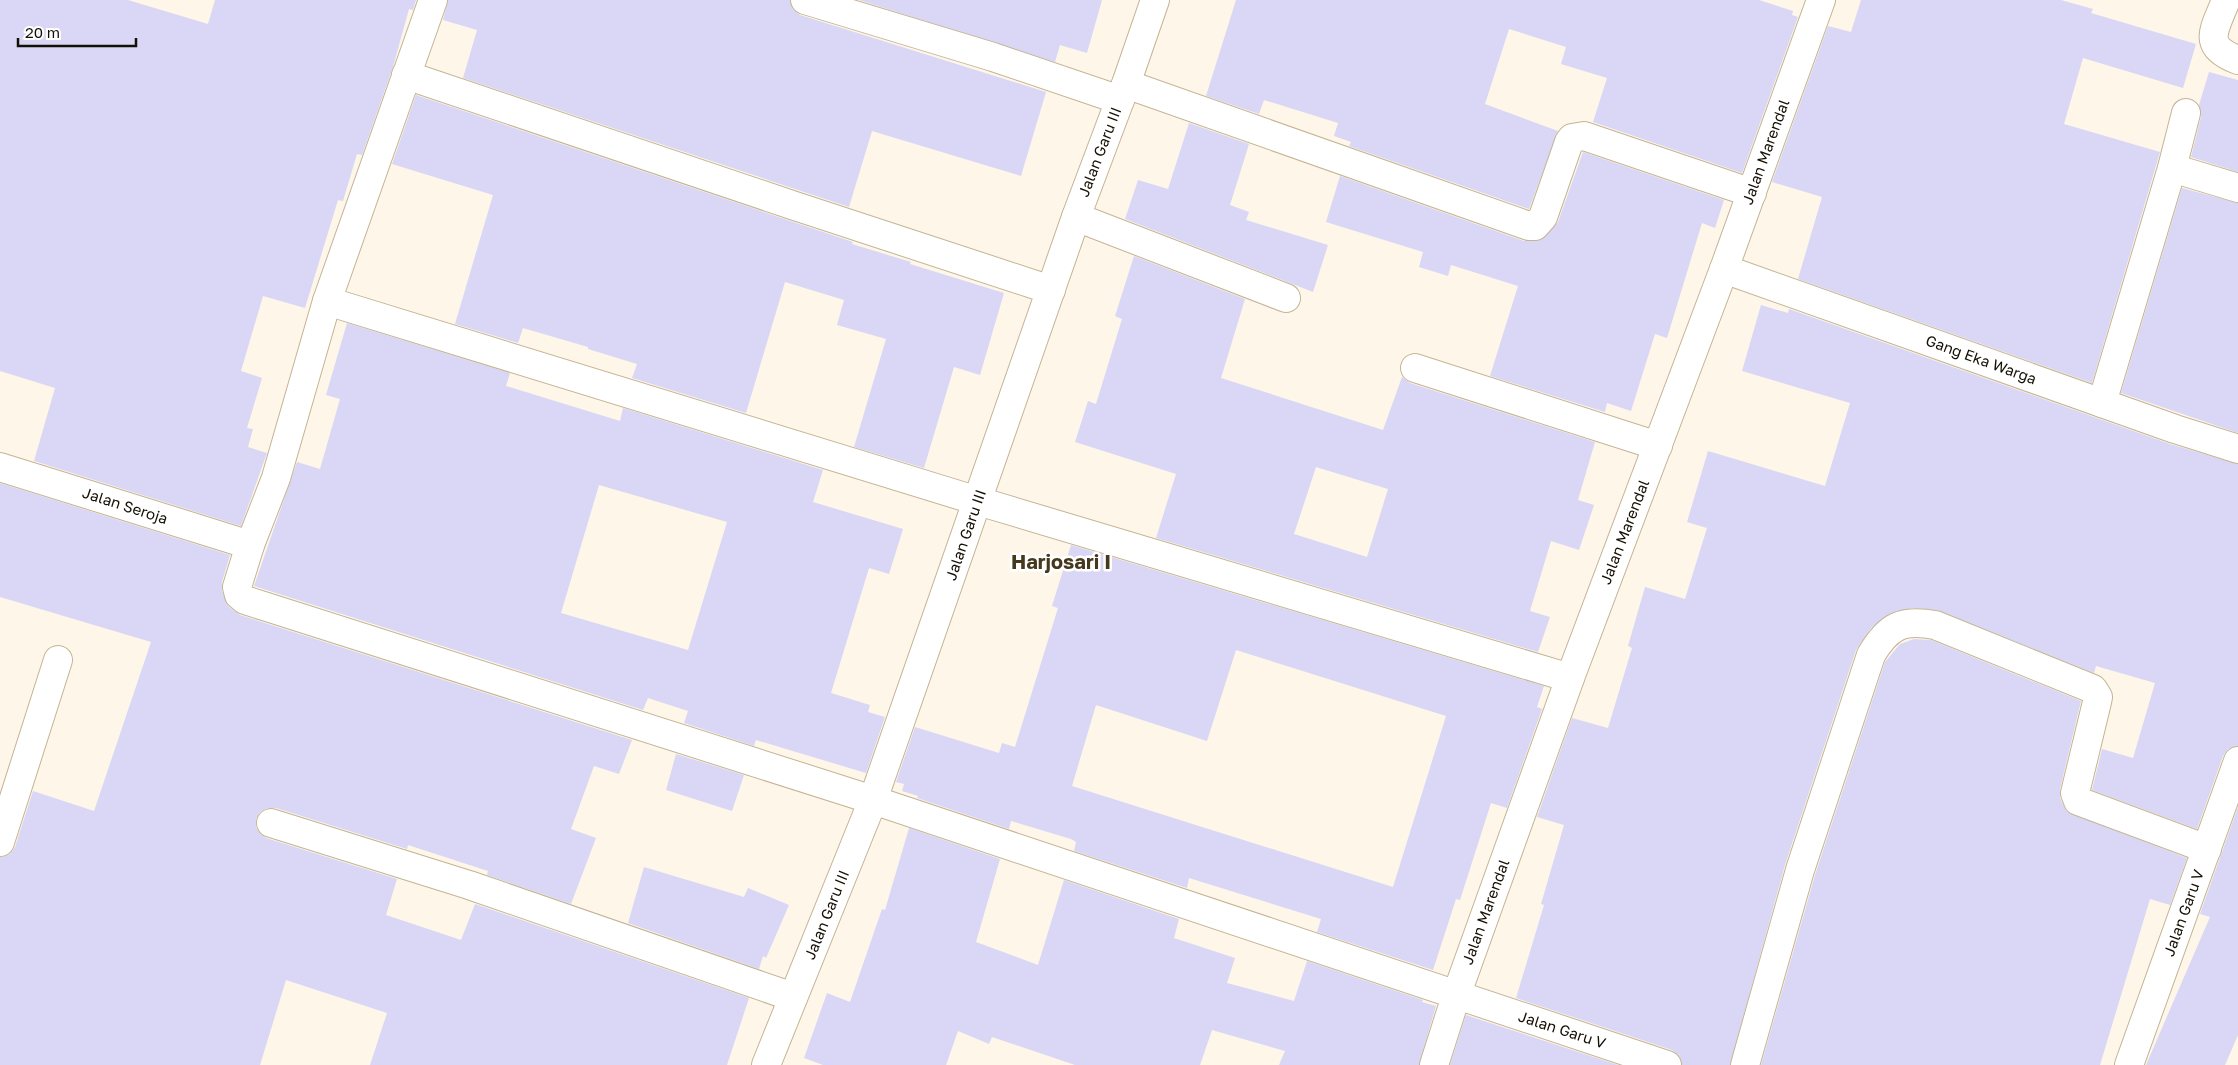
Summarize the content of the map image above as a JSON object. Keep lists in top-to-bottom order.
{
  "streets": {
    "street": [
      "Jalan Garu III",
      "Jalan Marendal",
      "Gang Eka Warga",
      "Jalan Seroja",
      "Jalan Garu V"
    ]
  },
  "crossings": [
    ["Jalan Garu III", "Jalan Garu V"],
    ["Jalan Marendal", "Gang Eka Warga"],
    ["Jalan Marendal", "Jalan Garu V"],
    ["Jalan Seroja", "Jalan Garu V"]
  ],
  "districts": ["Harjosari I"],
  "scale_bar": "20 m"
}
